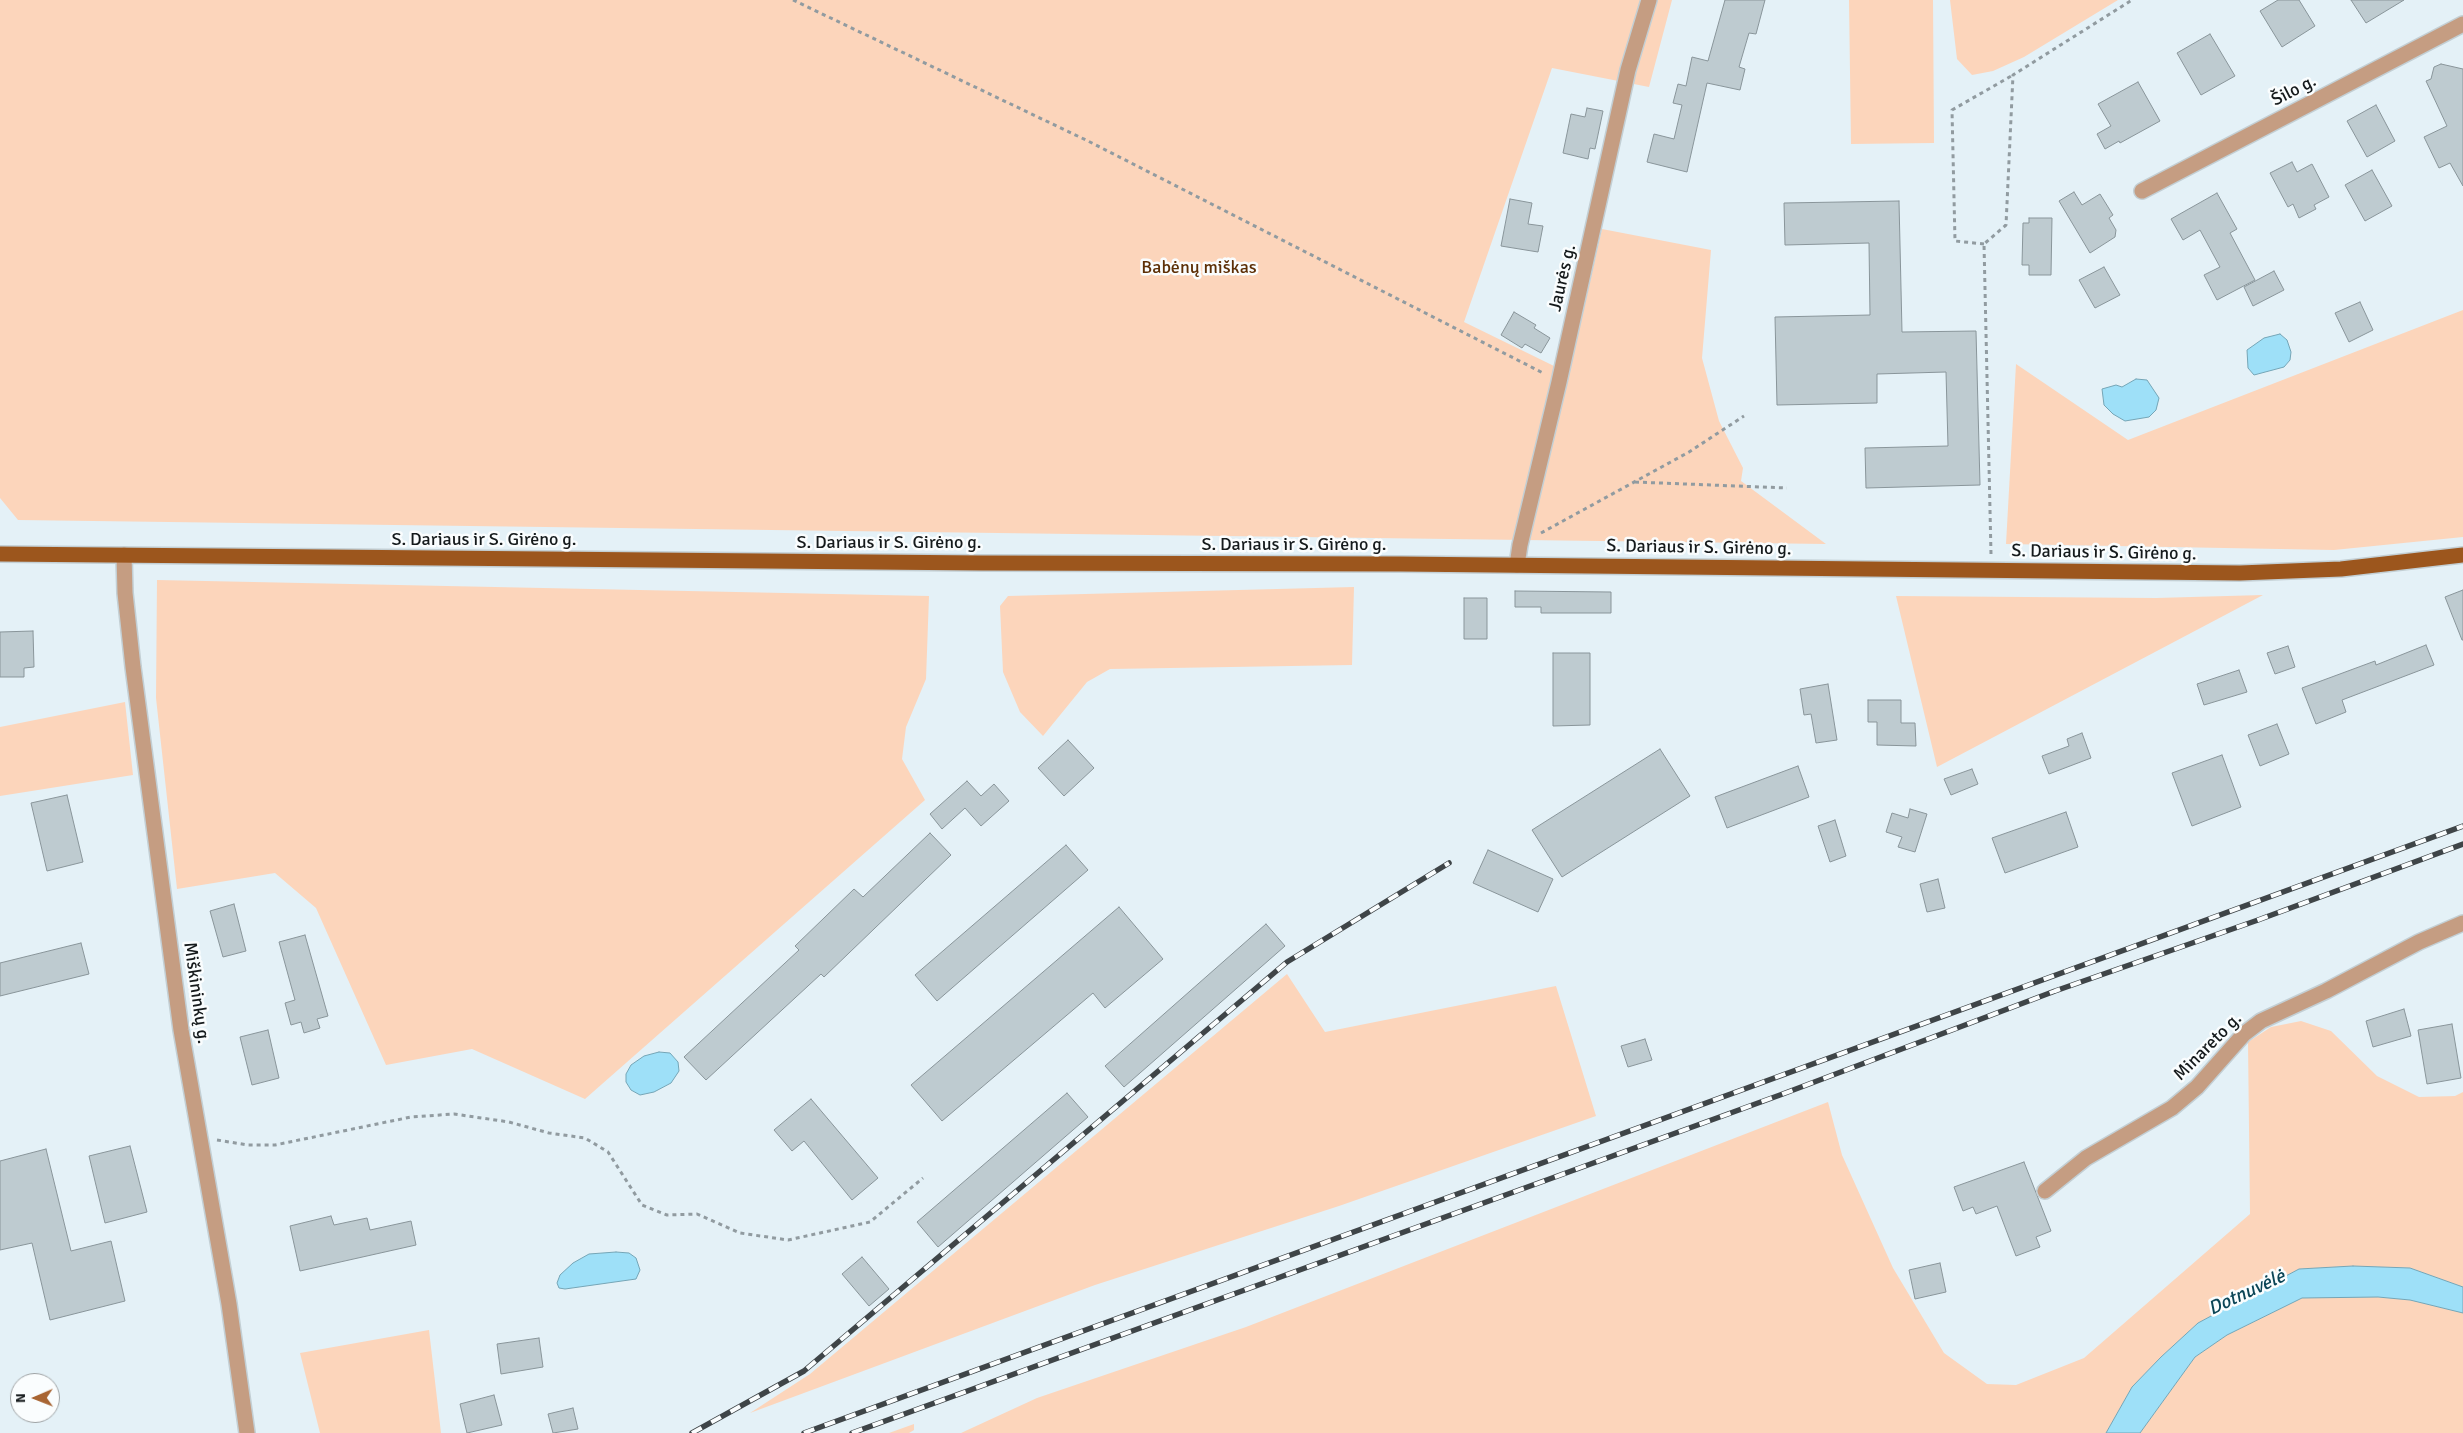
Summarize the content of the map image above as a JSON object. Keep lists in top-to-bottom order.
{
  "streets": {
    "main road": ["S. Dariaus ir S. Girėno g."],
    "street": [
      "Šilo g.",
      "Jaurės g.",
      "Miškininkų g.",
      "Minareto g."
    ]
  },
  "crossings": [
    ["Jaurės g.", "S. Dariaus ir S. Girėno g."],
    ["S. Dariaus ir S. Girėno g.", "Miškininkų g."]
  ],
  "water": ["Dotnuvėlė"],
  "parks": ["Babėnų miškas"],
  "north": "left"
}
